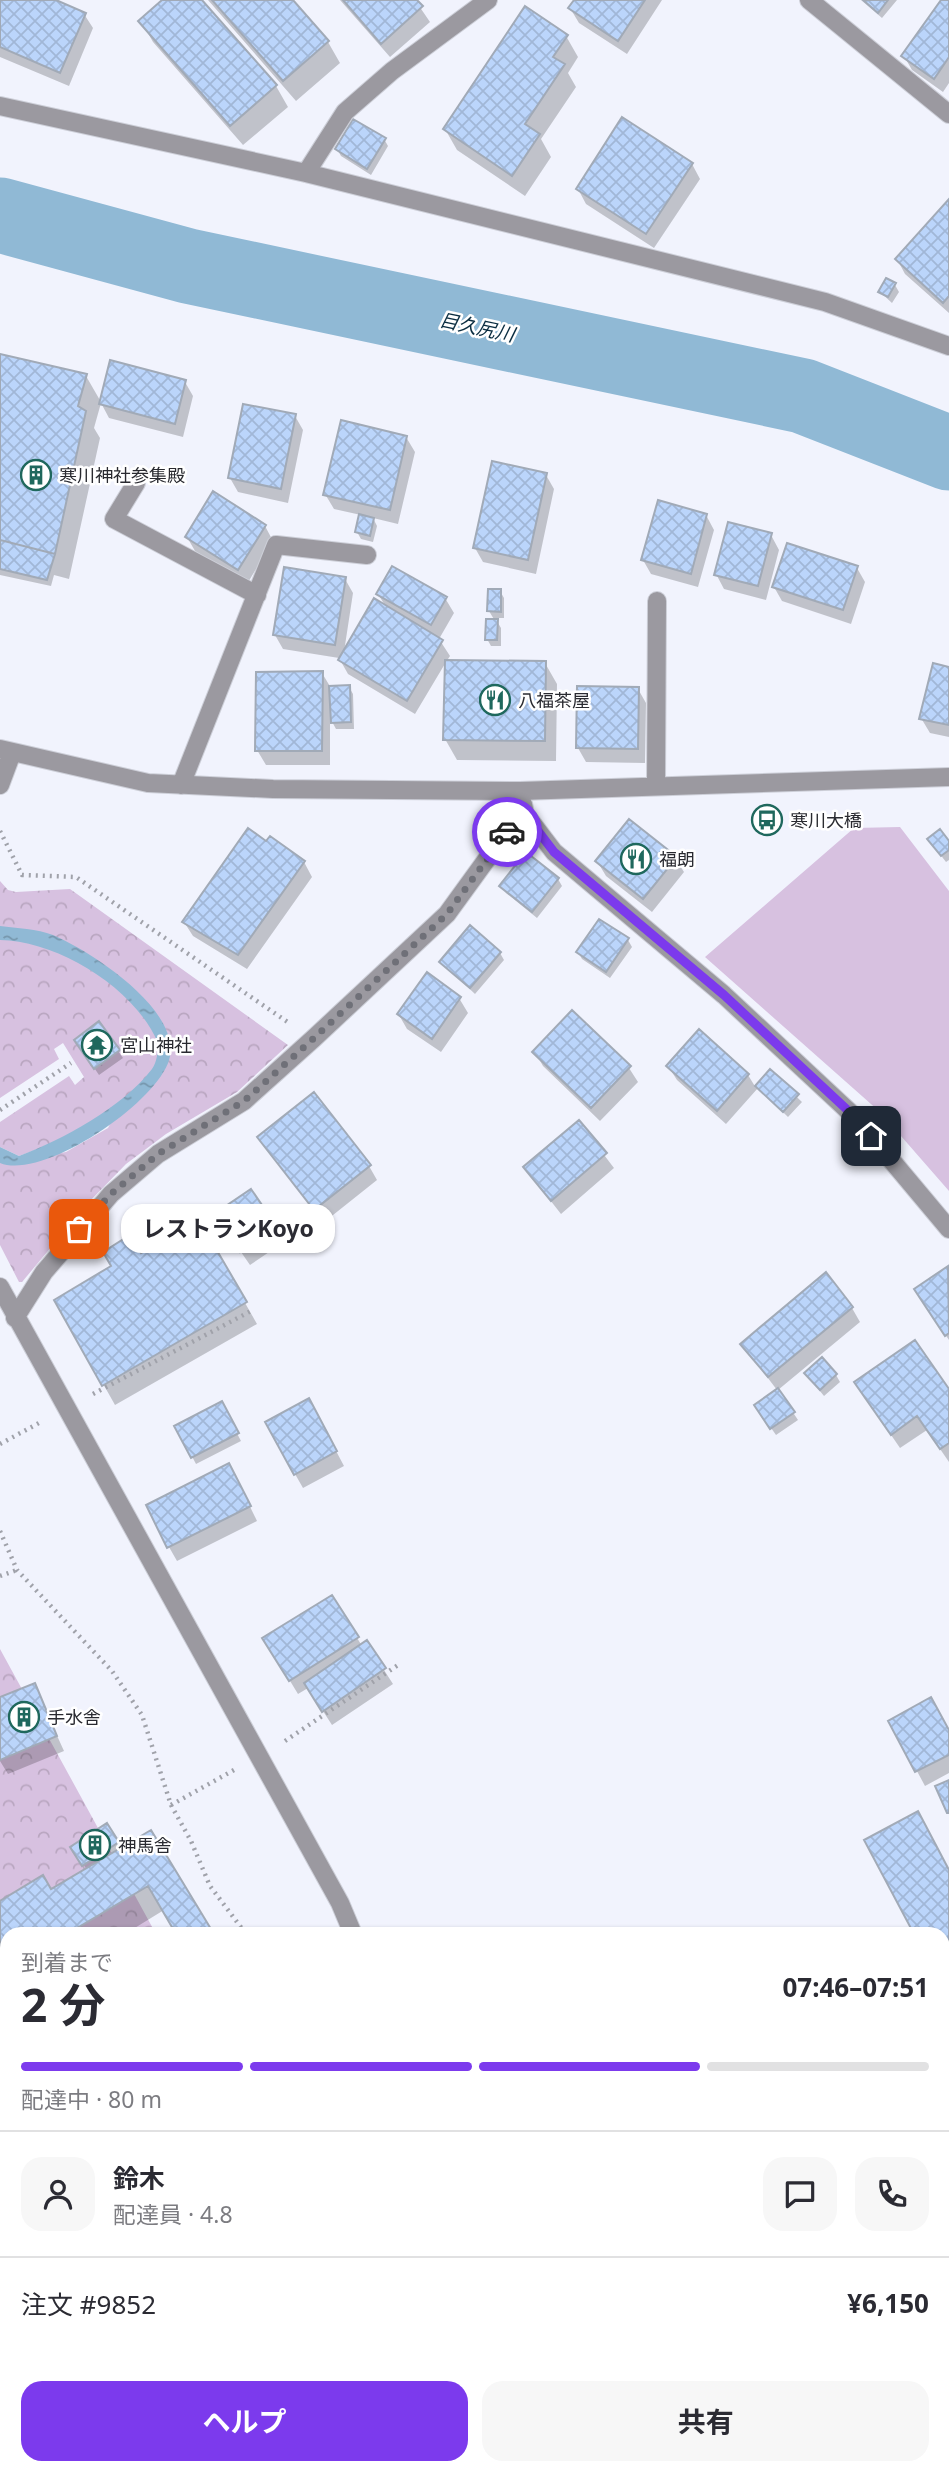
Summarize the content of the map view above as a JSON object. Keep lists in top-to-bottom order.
{
  "water": ["目久尻川"],
  "places": {
    "building": ["寒川神社参集殿", "手水舎", "神馬舎"],
    "restaurant": ["八福茶屋", "福朗"],
    "bus stop": ["寒川大橋"],
    "temple": ["宮山神社"],
    "other": ["レストランKoyo"]
  },
  "page": {
    "bubble": "レストランKoyo",
    "heading": ["2 分", "到着まで", "07:46–07:51"],
    "panel": [
      "鈴木",
      "配達員 · 4.8",
      "注文 #9852",
      "¥6,150"
    ],
    "bar": "配達中 · 80 m",
    "buttons": ["ヘルプ", "共有"]
  }
}
